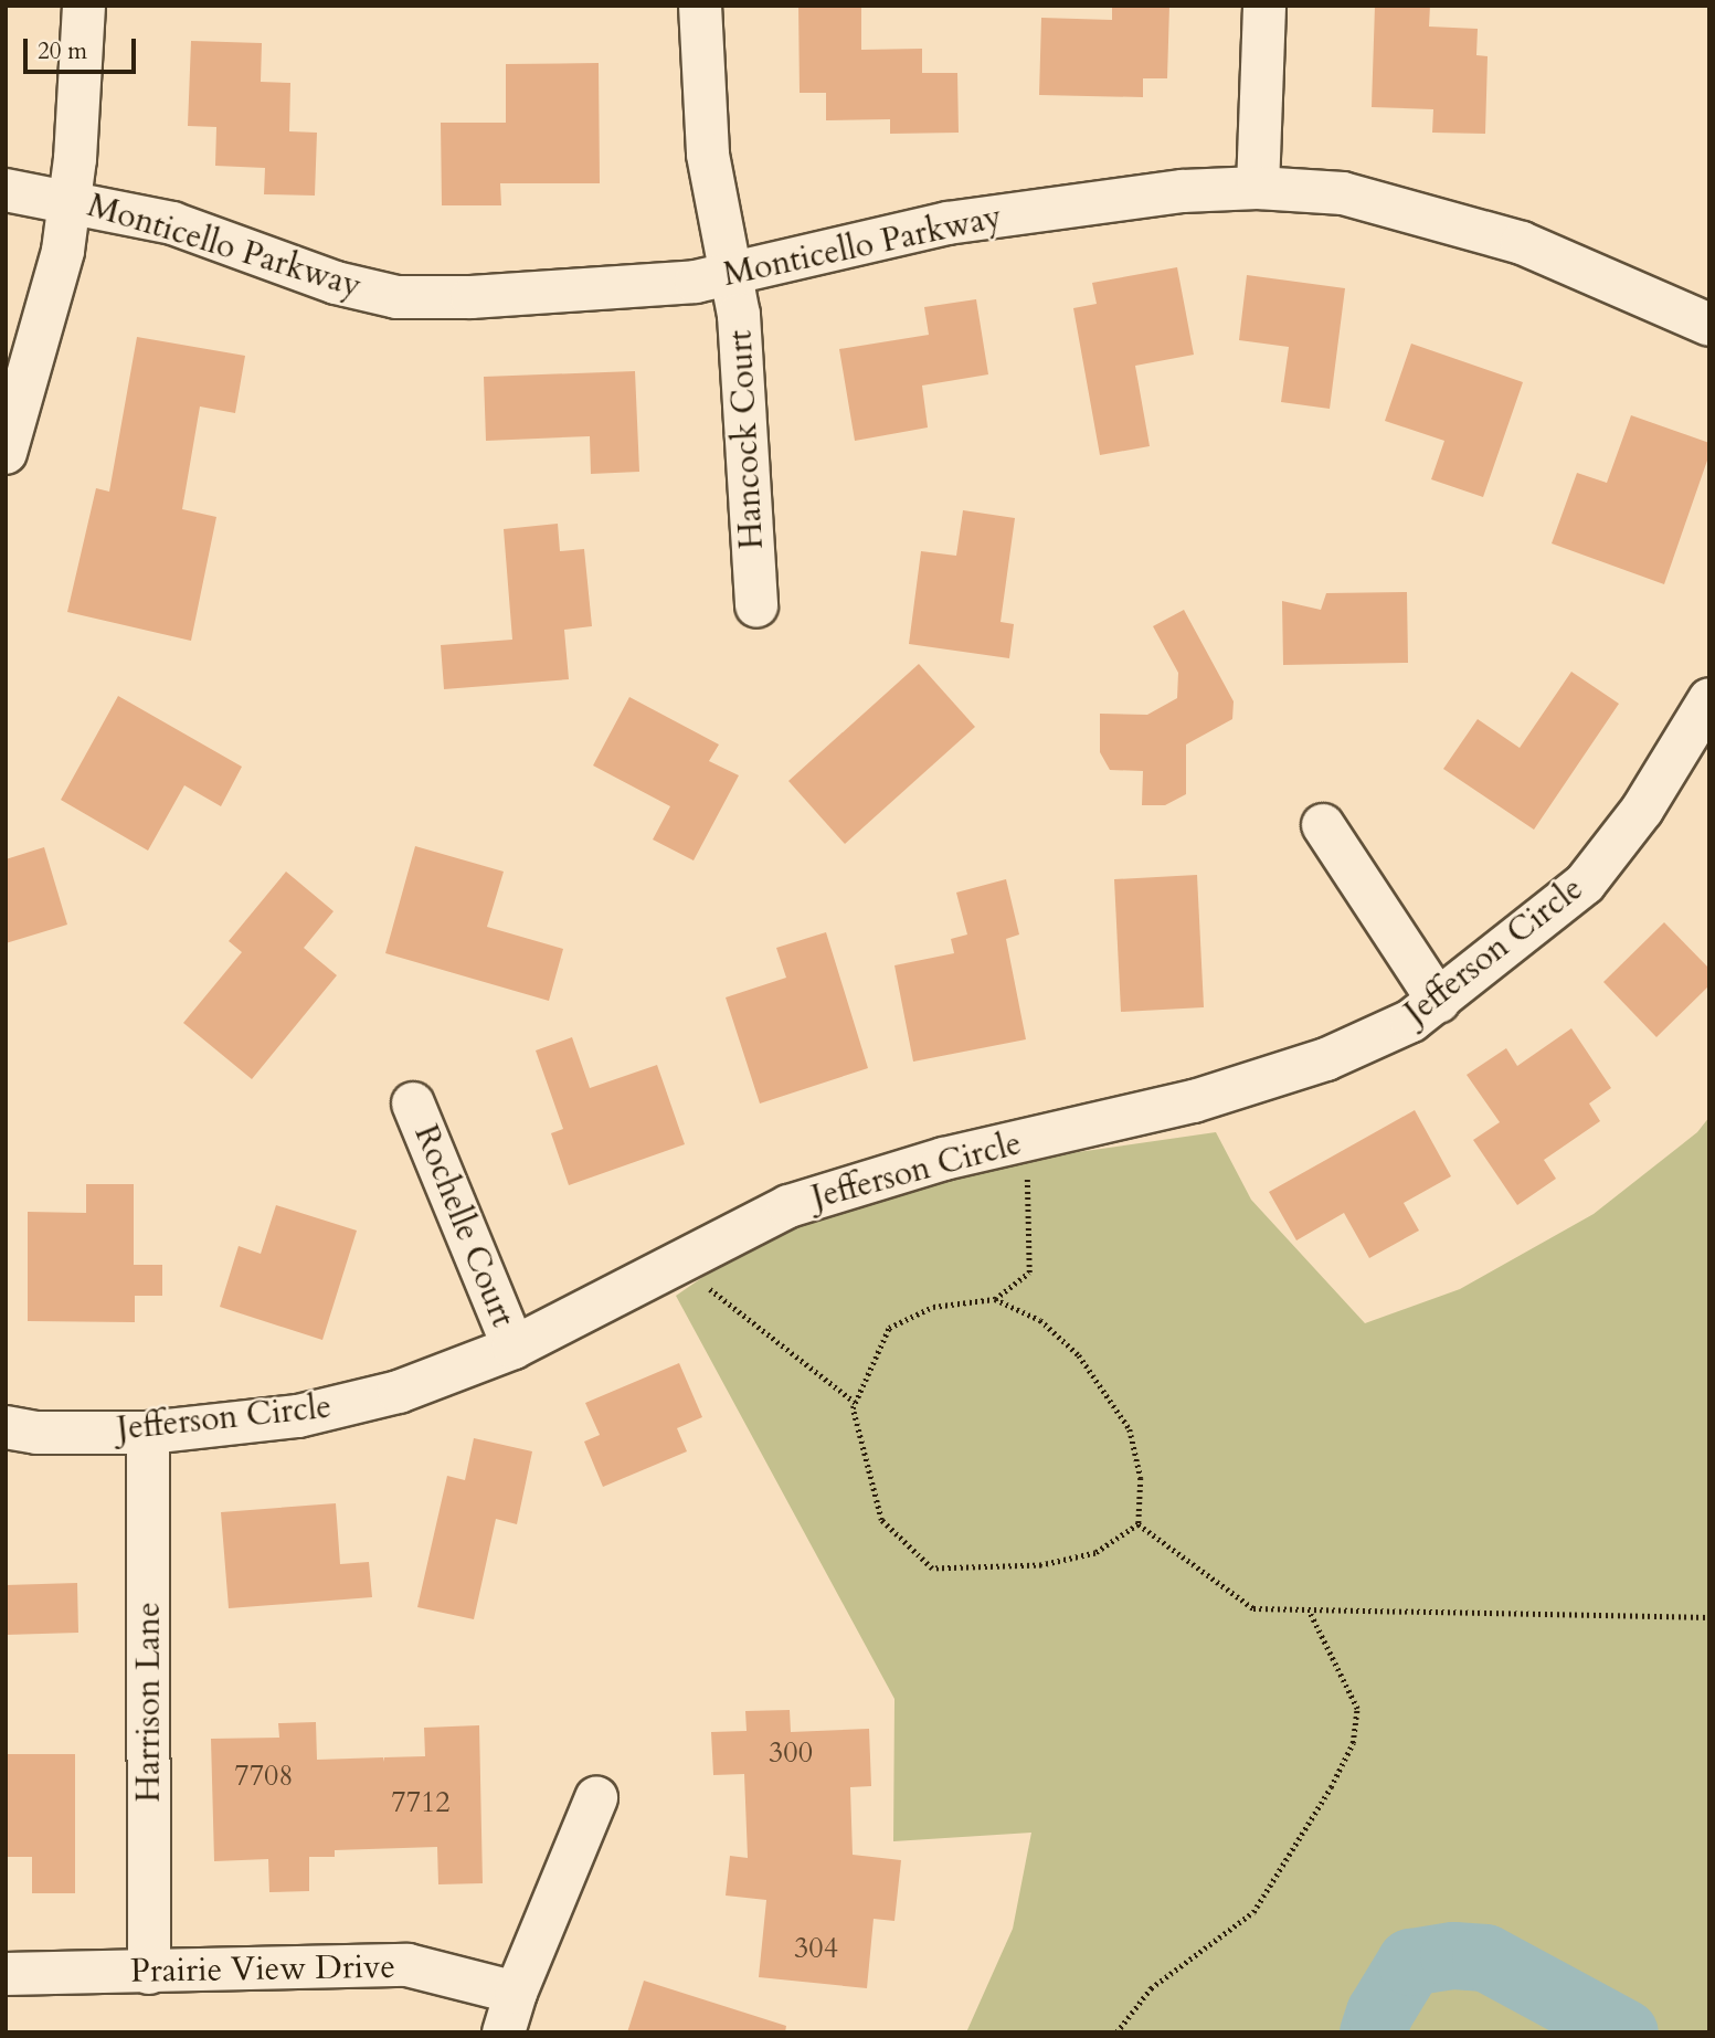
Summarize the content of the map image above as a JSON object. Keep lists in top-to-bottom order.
{
  "streets": {
    "street": [
      "Monticello Parkway",
      "Hancock Court",
      "Jefferson Circle",
      "Rochelle Court",
      "Harrison Lane",
      "Prairie View Drive"
    ]
  },
  "crossings": [
    ["Monticello Parkway", "Hancock Court"],
    ["Jefferson Circle", "Rochelle Court"],
    ["Jefferson Circle", "Harrison Lane"],
    ["Harrison Lane", "Prairie View Drive"]
  ],
  "house_numbers": [
    "300",
    "7708",
    "7712",
    "304"
  ],
  "scale_bar": "20 m"
}
